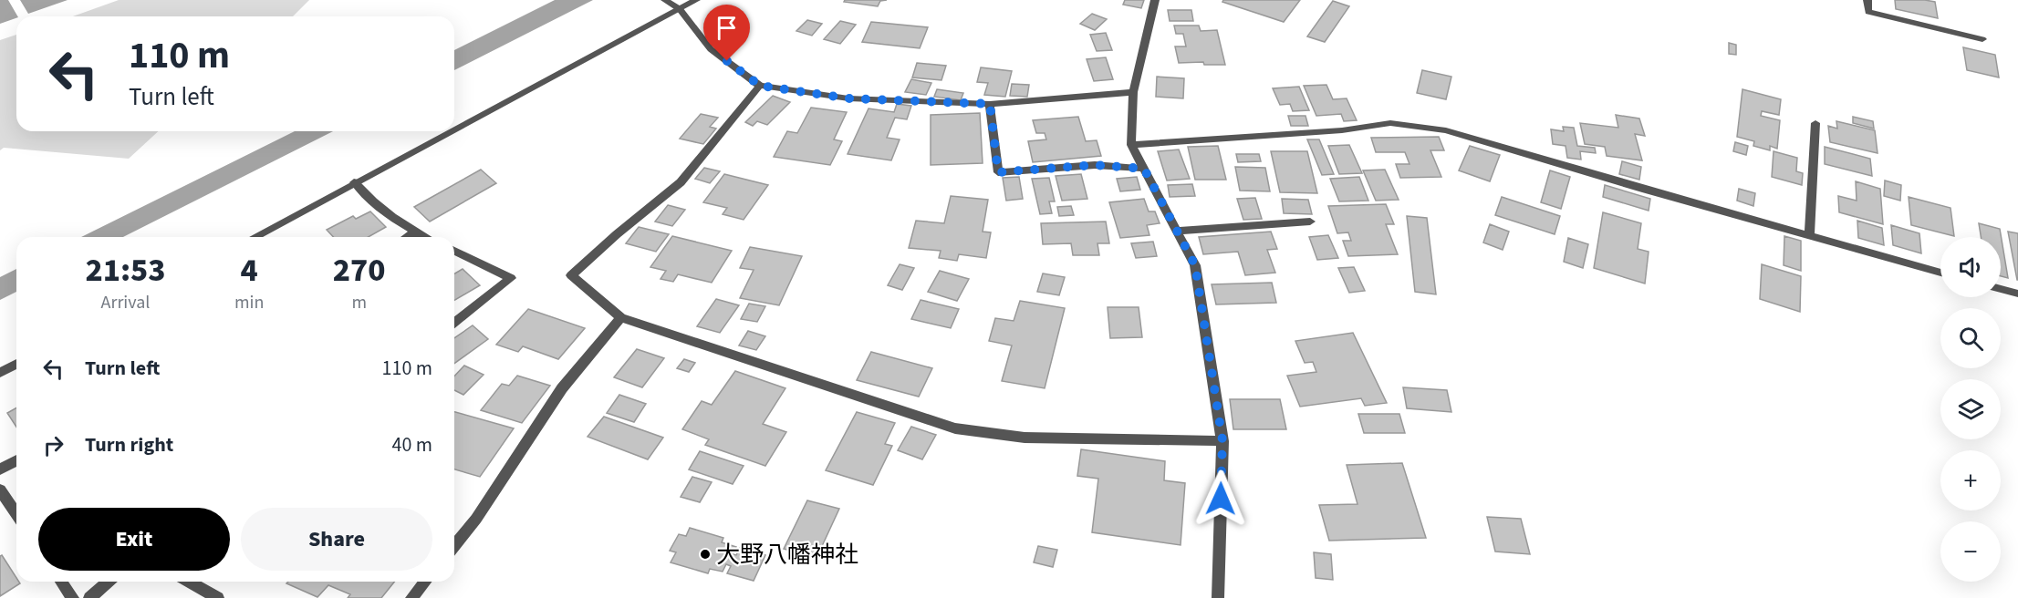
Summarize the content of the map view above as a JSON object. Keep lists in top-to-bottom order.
{
  "places": ["大野八幡神社"],
  "page": {
    "turn": ["110 m", "Turn left"],
    "map_buttons": ["+", "−"],
    "eta": [
      "21:53",
      "Arrival",
      "4",
      "min",
      "270",
      "m"
    ],
    "list": [
      {
        "name": "Turn left",
        "value": "110 m"
      },
      {
        "name": "Turn right",
        "value": "40 m"
      }
    ],
    "buttons": ["Exit", "Share"]
  }
}
